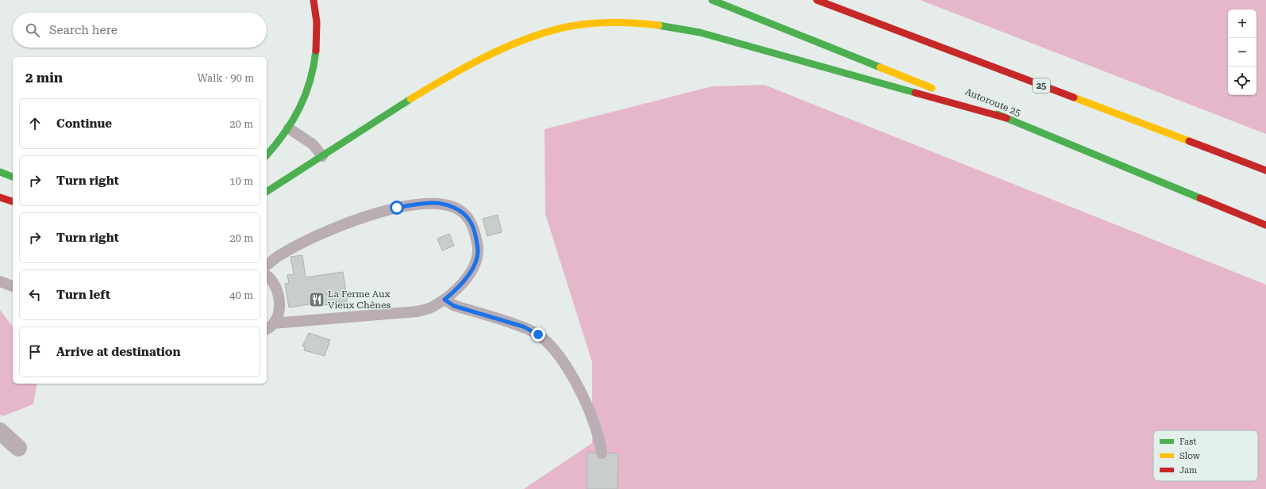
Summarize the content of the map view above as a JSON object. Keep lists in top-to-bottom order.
{
  "streets": {
    "highway": ["25", "Autoroute 25"]
  },
  "places": {
    "restaurant": ["La Ferme Aux Vieux Chênes"]
  },
  "legend": ["Fast", "Slow", "Jam"],
  "page": {
    "map_buttons": ["+", "−"],
    "search": "Search here",
    "heading": ["2 min", "Walk · 90 m"],
    "list": [
      ["Continue", "20 m"],
      ["Turn right", "10 m"],
      ["Turn right", "20 m"],
      ["Turn left", "40 m"],
      "Arrive at destination"
    ]
  }
}
